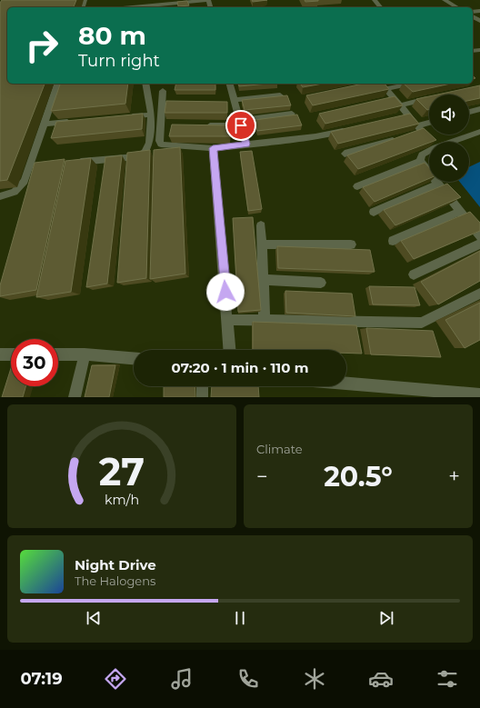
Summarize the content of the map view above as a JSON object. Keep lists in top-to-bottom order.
{
  "page": {
    "turn": ["80 m", "Turn right"],
    "limit": "30",
    "trip": "07:20 · 1 min · 110 m",
    "tile": "Climate",
    "heat": ["−", "20.5°", "+"],
    "song": ["Night Drive", "The Halogens"],
    "tabs": "07:19",
    "gauge": ["27", "km/h"]
  }
}
